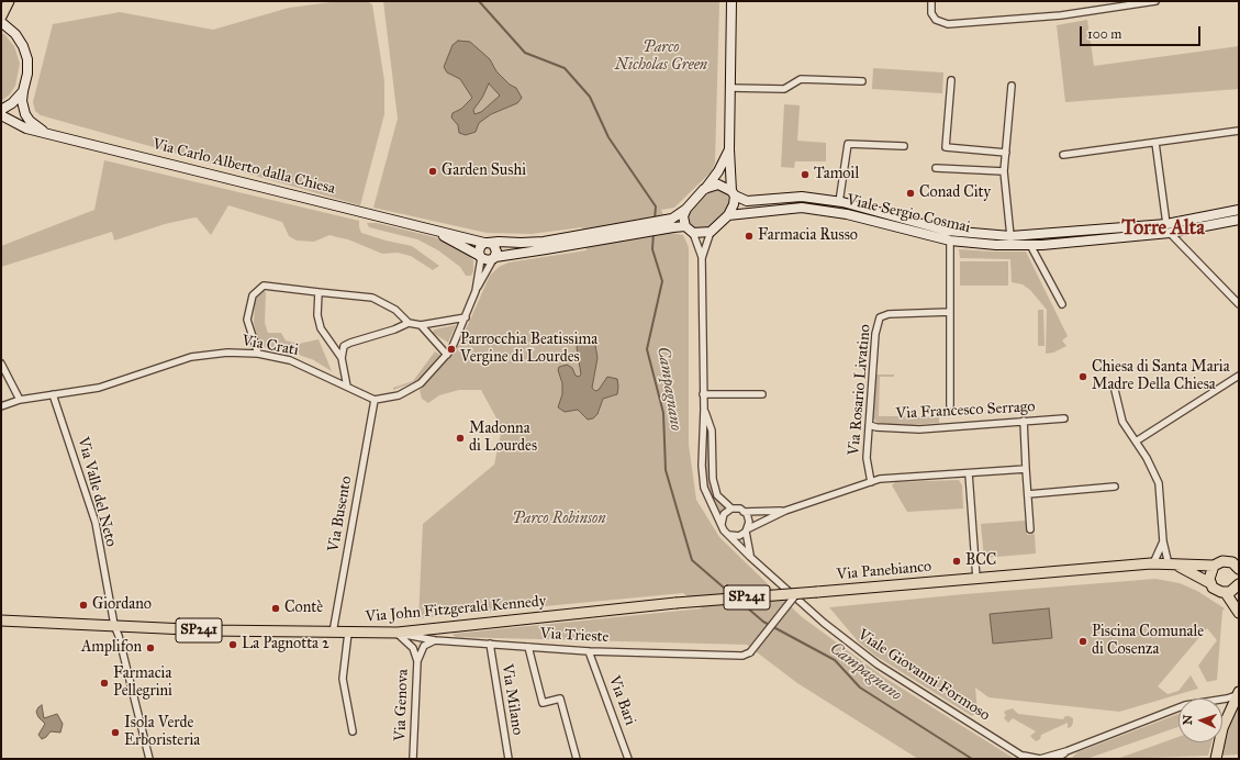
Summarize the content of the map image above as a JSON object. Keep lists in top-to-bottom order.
{
  "streets": {
    "main road": ["Via Panebianco", "SP241", "Via John Fitzgerald Kennedy"],
    "street": [
      "Via Carlo Alberto dalla Chiesa",
      "Viale Sergio Cosmai",
      "Via Crati",
      "Via Rosario Livatino",
      "Via Francesco Serrago",
      "Via Valle del Neto",
      "Via Busento",
      "Via Trieste",
      "Viale Giovanni Formoso",
      "Via Milano",
      "Via Bari",
      "Via Genova"
    ]
  },
  "crossings": [
    ["Via Crati", "Via Valle del Neto"],
    ["Via Crati", "Via Busento"],
    ["Via Rosario Livatino", "Via Francesco Serrago"],
    ["Via Valle del Neto", "Via John Fitzgerald Kennedy"],
    ["Via Busento", "Via John Fitzgerald Kennedy"],
    ["Via Panebianco", "Via John Fitzgerald Kennedy"],
    ["Via Panebianco", "Via Trieste"],
    ["Via John Fitzgerald Kennedy", "Via Trieste"],
    ["Via John Fitzgerald Kennedy", "Via Genova"],
    ["Via Trieste", "Via Milano"],
    ["Via Trieste", "Via Bari"],
    ["Via Trieste", "Via Genova"]
  ],
  "districts": ["Torre Alta"],
  "water": ["Campagnano"],
  "parks": ["Parco Nicholas Green", "Parco Robinson"],
  "places": [
    "Garden Sushi",
    "Tamoil",
    "Conad City",
    "Farmacia Russo",
    "Parrocchia Beatissima Vergine di Lourdes",
    "Chiesa di Santa Maria Madre Della Chiesa",
    "Madonna di Lourdes",
    "BCC",
    "Giordano",
    "Contè",
    "Piscina Comunale di Cosenza",
    "La Pagnotta 2",
    "Amplifon",
    "Farmacia Pellegrini",
    "Isola Verde Erboristeria"
  ],
  "scale_bar": "100 m",
  "north": "left"
}
